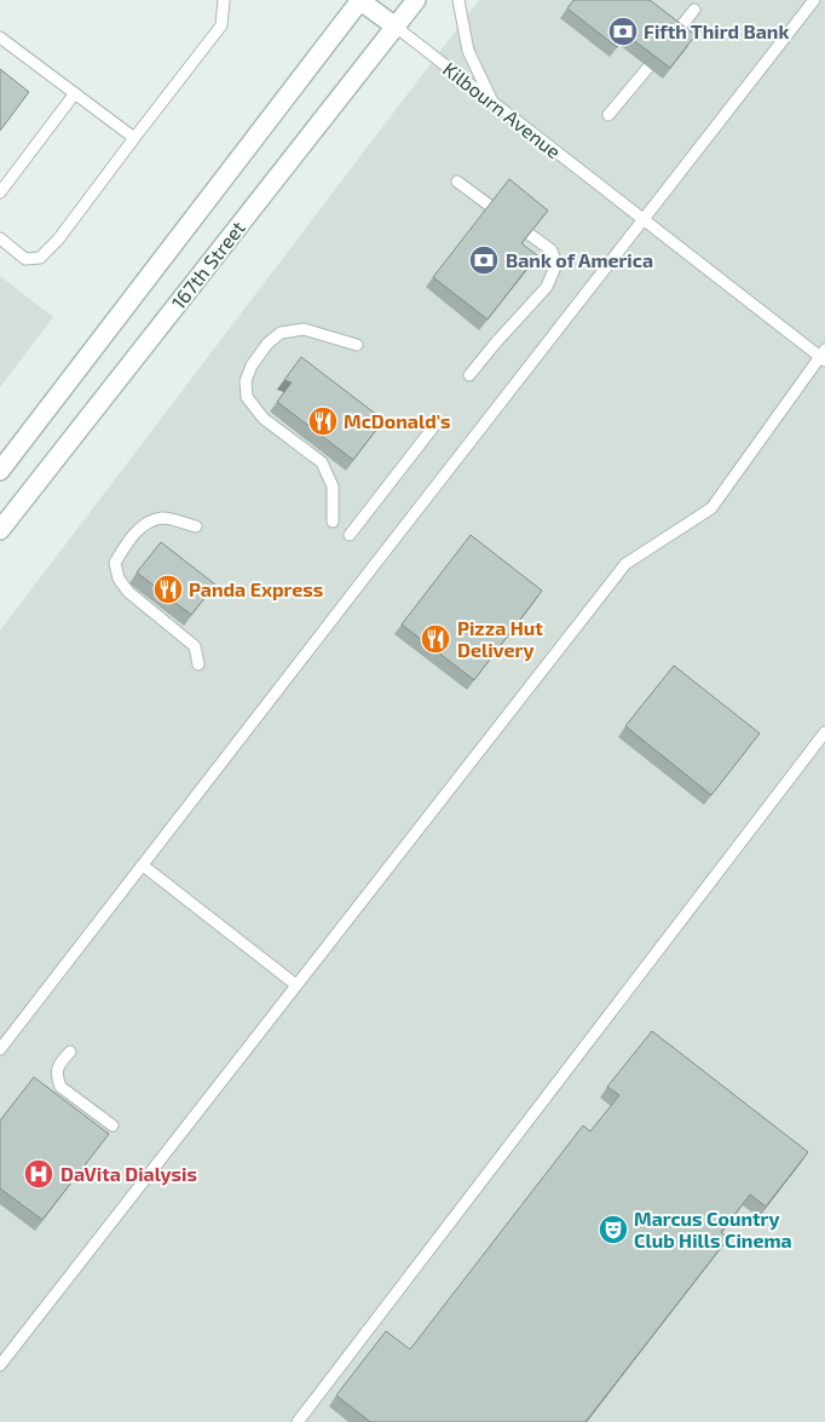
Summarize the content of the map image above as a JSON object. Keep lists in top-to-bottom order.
{
  "streets": {
    "main road": ["Kilbourn Avenue", "167th Street"]
  },
  "crossings": [
    ["Kilbourn Avenue", "167th Street"]
  ],
  "places": {
    "bank": ["Fifth Third Bank", "Bank of America"],
    "restaurant": ["McDonald's", "Panda Express", "Pizza Hut Delivery"],
    "hospital": ["DaVita Dialysis"],
    "theatre": ["Marcus Country Club Hills Cinema"]
  }
}
